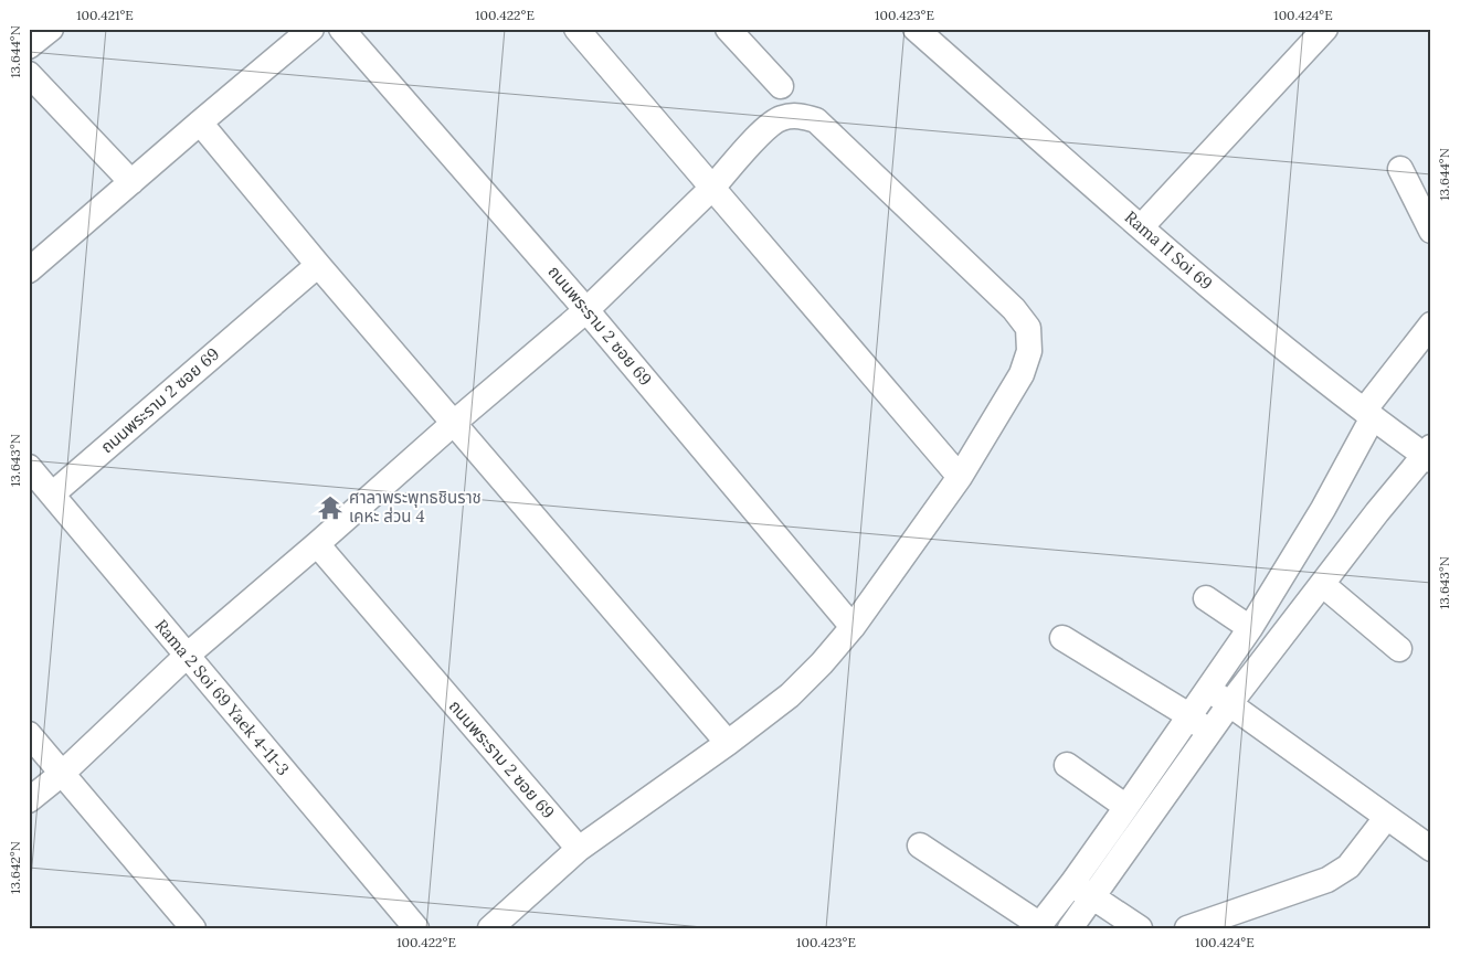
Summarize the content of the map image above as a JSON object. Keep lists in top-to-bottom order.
{
  "streets": {
    "street": ["Rama II Soi 69", "ถนนพระราม 2 ซอย 69", "Rama 2 Soi 69 Yaek 4-11-3"]
  },
  "crossings": [
    ["ถนนพระราม 2 ซอย 69", "Rama 2 Soi 69 Yaek 4-11-3"]
  ],
  "places": {
    "temple": ["ศาลาพระพุทธชินราช เคหะ ส่วน 4"]
  },
  "coordinates": [
    "100.421°E",
    "100.422°E",
    "100.423°E",
    "100.424°E",
    "13.644°N",
    "13.643°N",
    "13.642°N"
  ]
}
